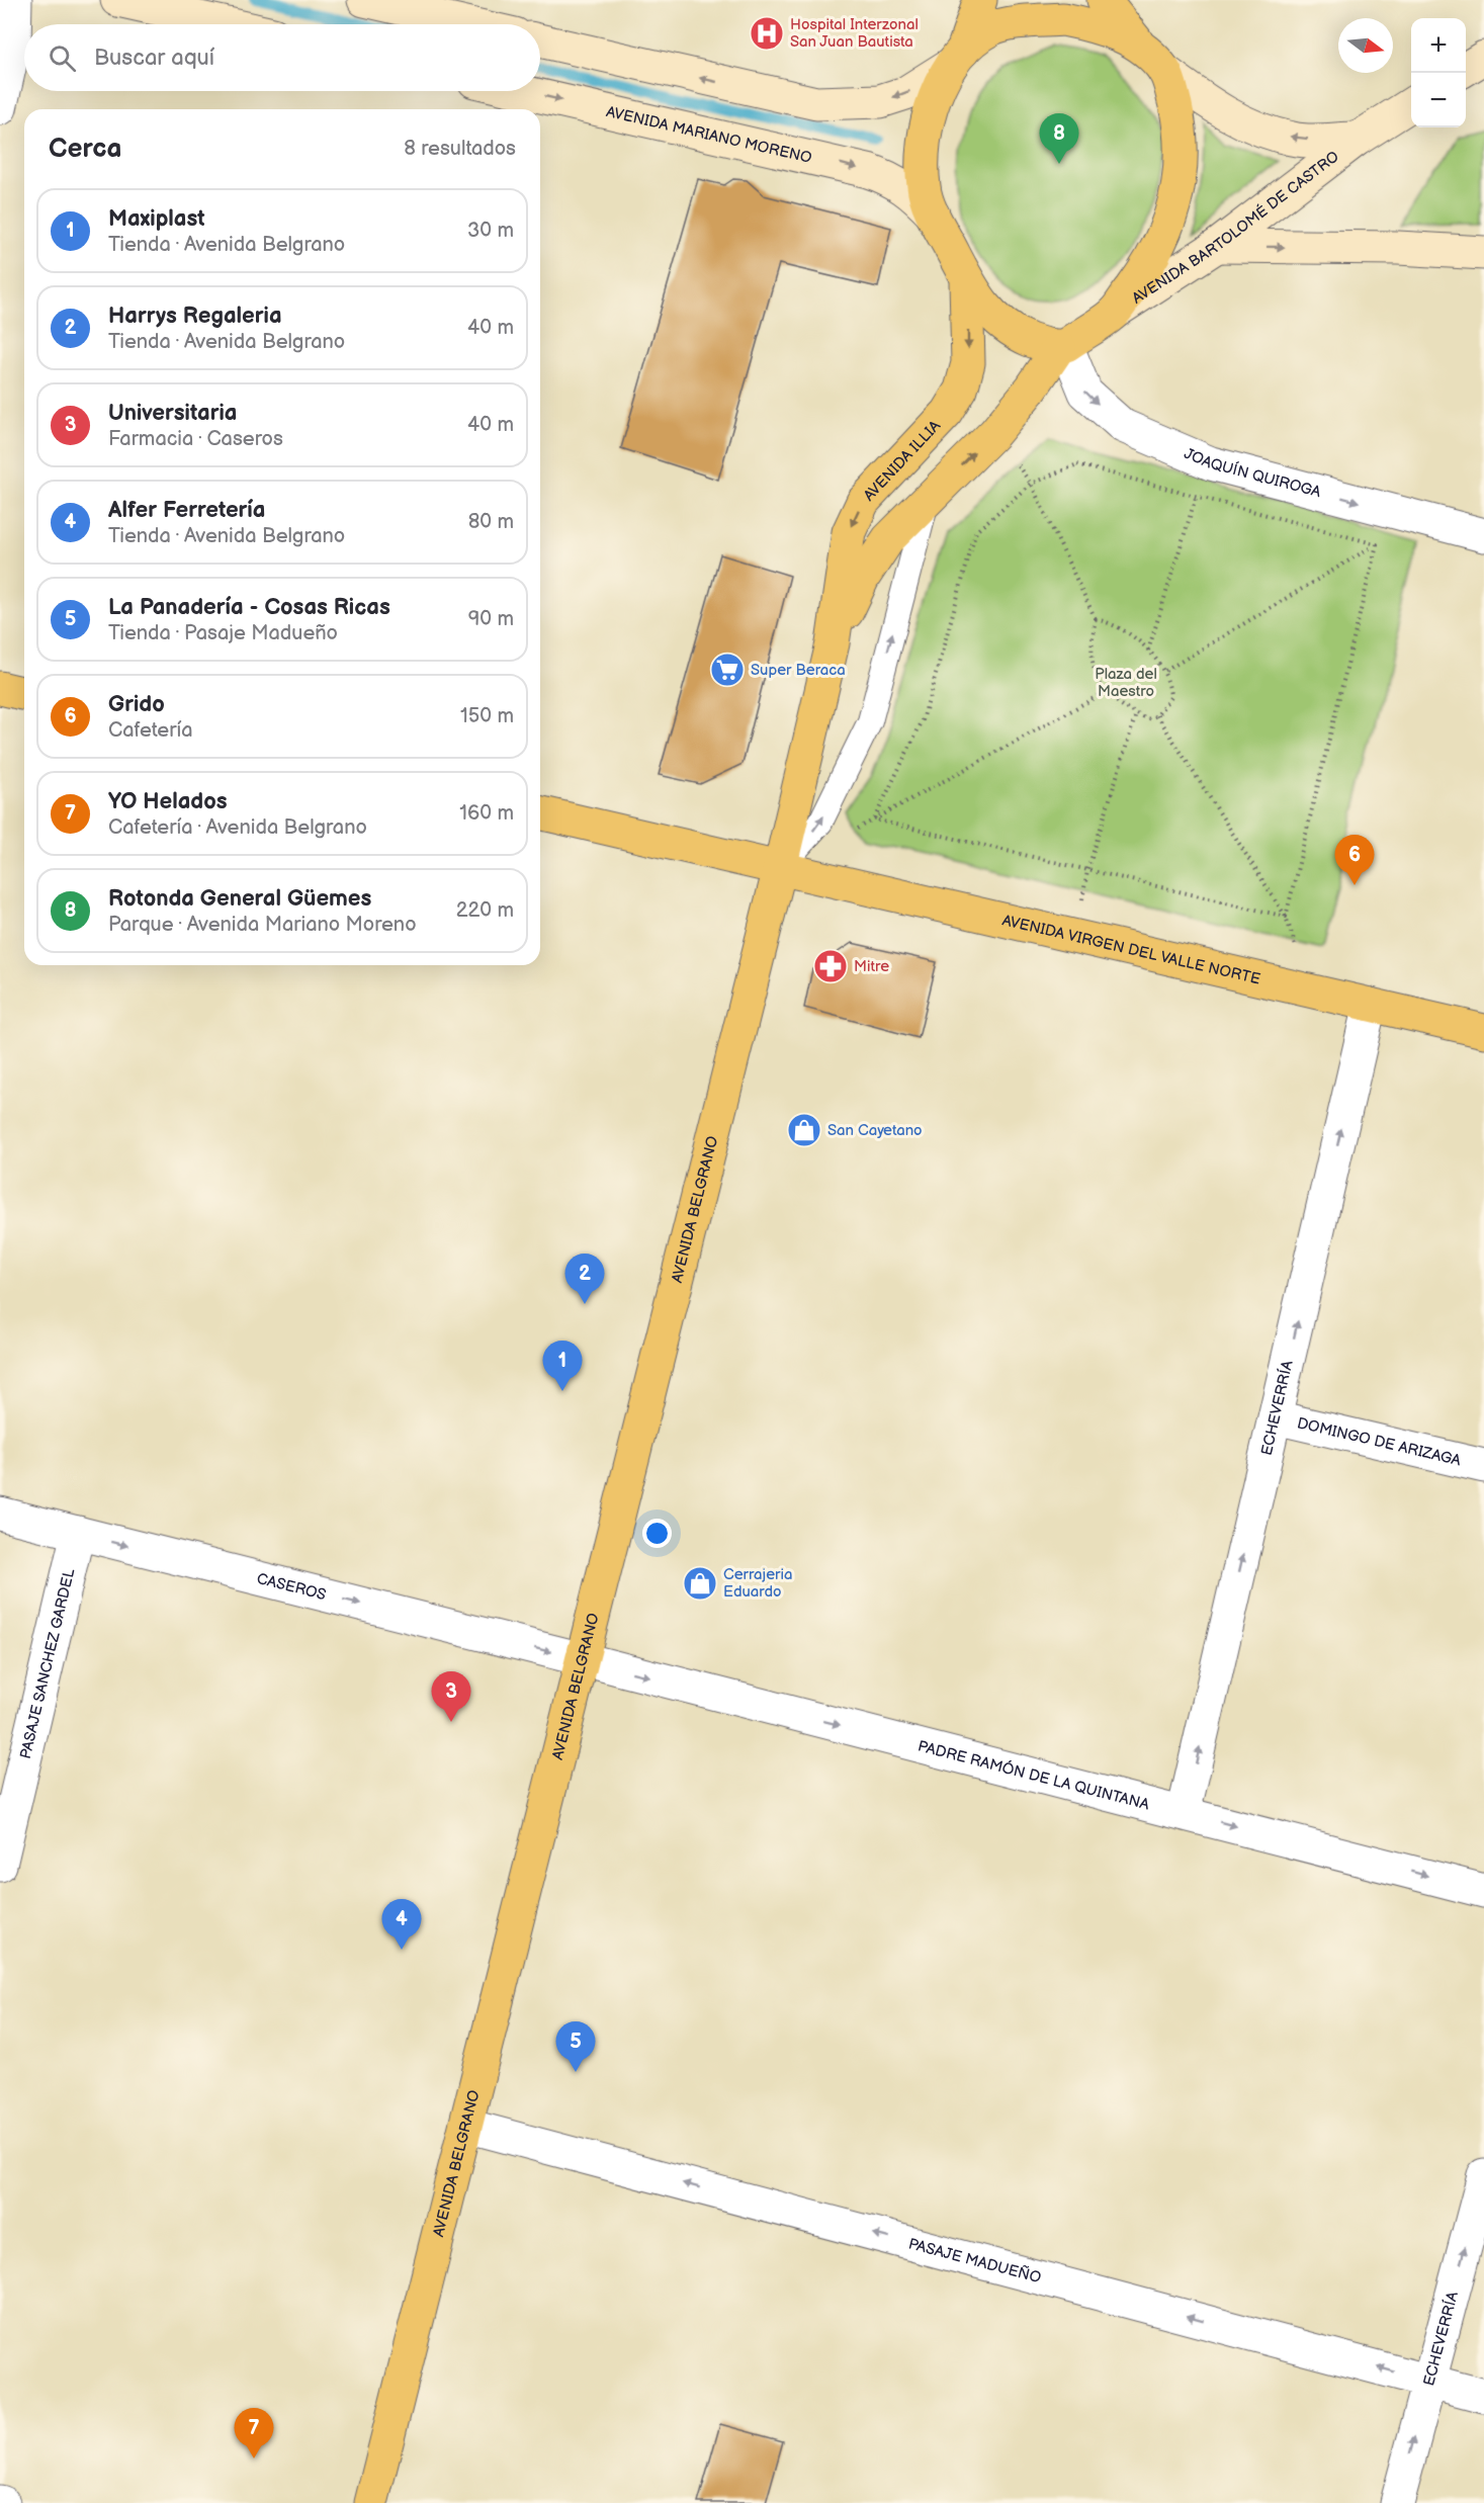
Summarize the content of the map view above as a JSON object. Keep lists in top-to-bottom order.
{
  "streets": {
    "main road": [
      "AVENIDA MARIANO MORENO",
      "AVENIDA BARTOLOMÉ DE CASTRO",
      "AVENIDA ILLIA",
      "AVENIDA VIRGEN DEL VALLE NORTE",
      "AVENIDA BELGRANO"
    ],
    "street": [
      "JOAQUÍN QUIROGA",
      "ECHEVERRÍA",
      "DOMINGO DE ARIZAGA",
      "CASEROS",
      "PASAJE SANCHEZ GARDEL",
      "PADRE RAMÓN DE LA QUINTANA",
      "PASAJE MADUEÑO"
    ]
  },
  "crossings": [
    ["AVENIDA ILLIA", "JOAQUÍN QUIROGA"],
    ["AVENIDA ILLIA", "AVENIDA VIRGEN DEL VALLE NORTE"],
    ["AVENIDA ILLIA", "AVENIDA BELGRANO"],
    ["AVENIDA VIRGEN DEL VALLE NORTE", "AVENIDA BELGRANO"],
    ["AVENIDA VIRGEN DEL VALLE NORTE", "ECHEVERRÍA"],
    ["AVENIDA BELGRANO", "CASEROS"],
    ["AVENIDA BELGRANO", "PADRE RAMÓN DE LA QUINTANA"],
    ["AVENIDA BELGRANO", "PASAJE MADUEÑO"],
    ["ECHEVERRÍA", "DOMINGO DE ARIZAGA"],
    ["ECHEVERRÍA", "PADRE RAMÓN DE LA QUINTANA"],
    ["ECHEVERRÍA", "PASAJE MADUEÑO"],
    ["CASEROS", "PASAJE SANCHEZ GARDEL"],
    ["CASEROS", "PADRE RAMÓN DE LA QUINTANA"]
  ],
  "one_way": [
    "JOAQUÍN QUIROGA",
    "ECHEVERRÍA",
    "CASEROS",
    "PADRE RAMÓN DE LA QUINTANA",
    "PASAJE MADUEÑO"
  ],
  "parks": ["Plaza del Maestro"],
  "places": {
    "hospital": ["Hospital Interzonal San Juan Bautista"],
    "supermarket": ["Super Beraca"],
    "pharmacy": ["Mitre"],
    "shop": ["San Cayetano", "Cerrajeria Eduardo"]
  },
  "north": "right",
  "page": {
    "map_buttons": ["+", "−"],
    "search": "Buscar aquí",
    "heading": ["Cerca", "8 resultados"],
    "pins": [
      "8",
      "6",
      "2",
      "1",
      "3",
      "4",
      "5",
      "7"
    ],
    "list": [
      {
        "mark": "1",
        "name": "Maxiplast",
        "note": "Tienda · Avenida Belgrano",
        "value": "30 m"
      },
      {
        "mark": "2",
        "name": "Harrys Regaleria",
        "note": "Tienda · Avenida Belgrano",
        "value": "40 m"
      },
      {
        "mark": "3",
        "name": "Universitaria",
        "note": "Farmacia · Caseros",
        "value": "40 m"
      },
      {
        "mark": "4",
        "name": "Alfer Ferretería",
        "note": "Tienda · Avenida Belgrano",
        "value": "80 m"
      },
      {
        "mark": "5",
        "name": "La Panadería - Cosas Ricas",
        "note": "Tienda · Pasaje Madueño",
        "value": "90 m"
      },
      {
        "mark": "6",
        "name": "Grido",
        "note": "Cafetería",
        "value": "150 m"
      },
      {
        "mark": "7",
        "name": "YO Helados",
        "note": "Cafetería · Avenida Belgrano",
        "value": "160 m"
      },
      {
        "mark": "8",
        "name": "Rotonda General Güemes",
        "note": "Parque · Avenida Mariano Moreno",
        "value": "220 m"
      }
    ]
  }
}
